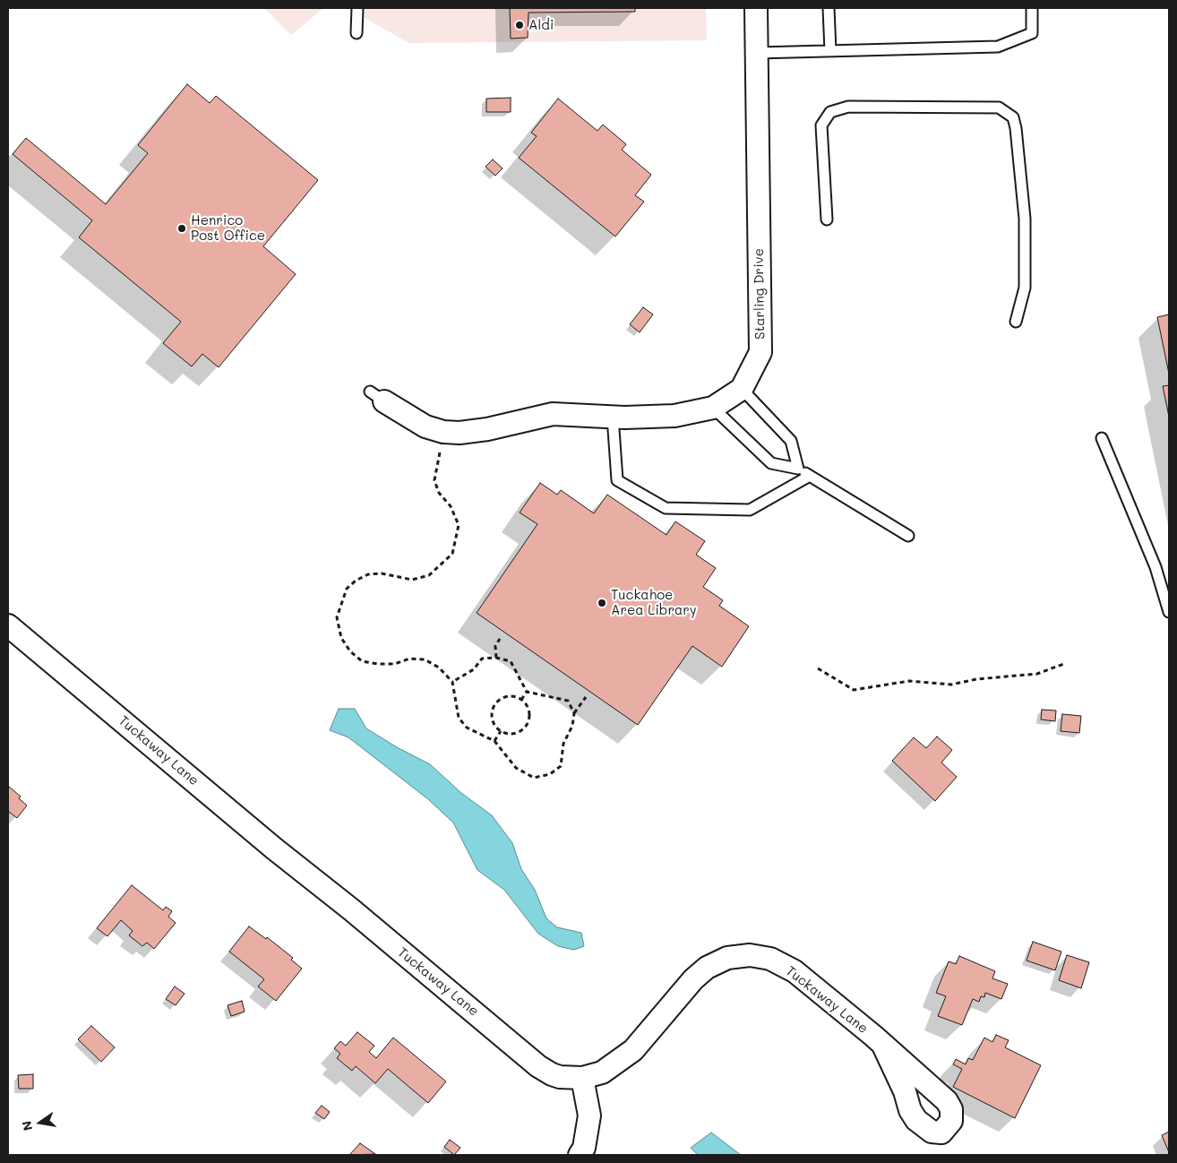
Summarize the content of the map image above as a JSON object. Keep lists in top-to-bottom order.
{
  "streets": {
    "street": ["Starling Drive", "Tuckaway Lane"]
  },
  "places": ["Aldi", "Henrico Post Office", "Tuckahoe Area Library"],
  "north": "left"
}
